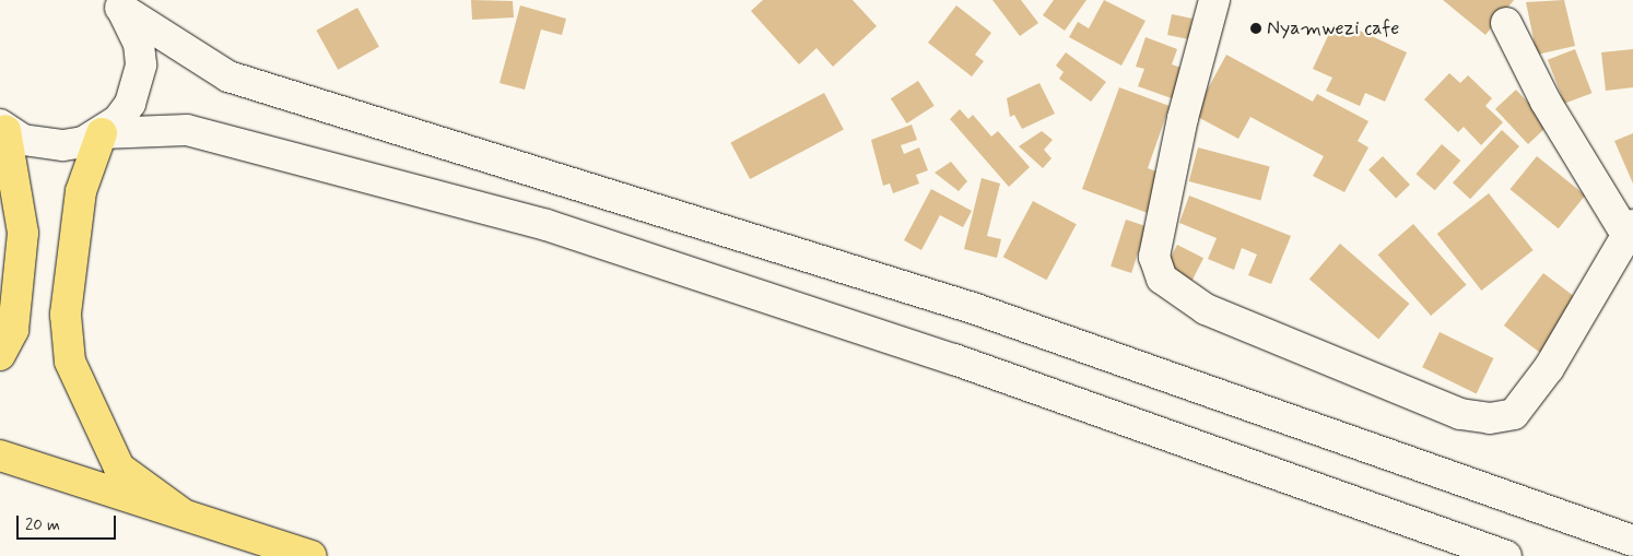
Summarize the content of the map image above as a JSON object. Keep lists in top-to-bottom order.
{
  "places": ["Nyamwezi cafe"],
  "scale_bar": "20 m"
}
